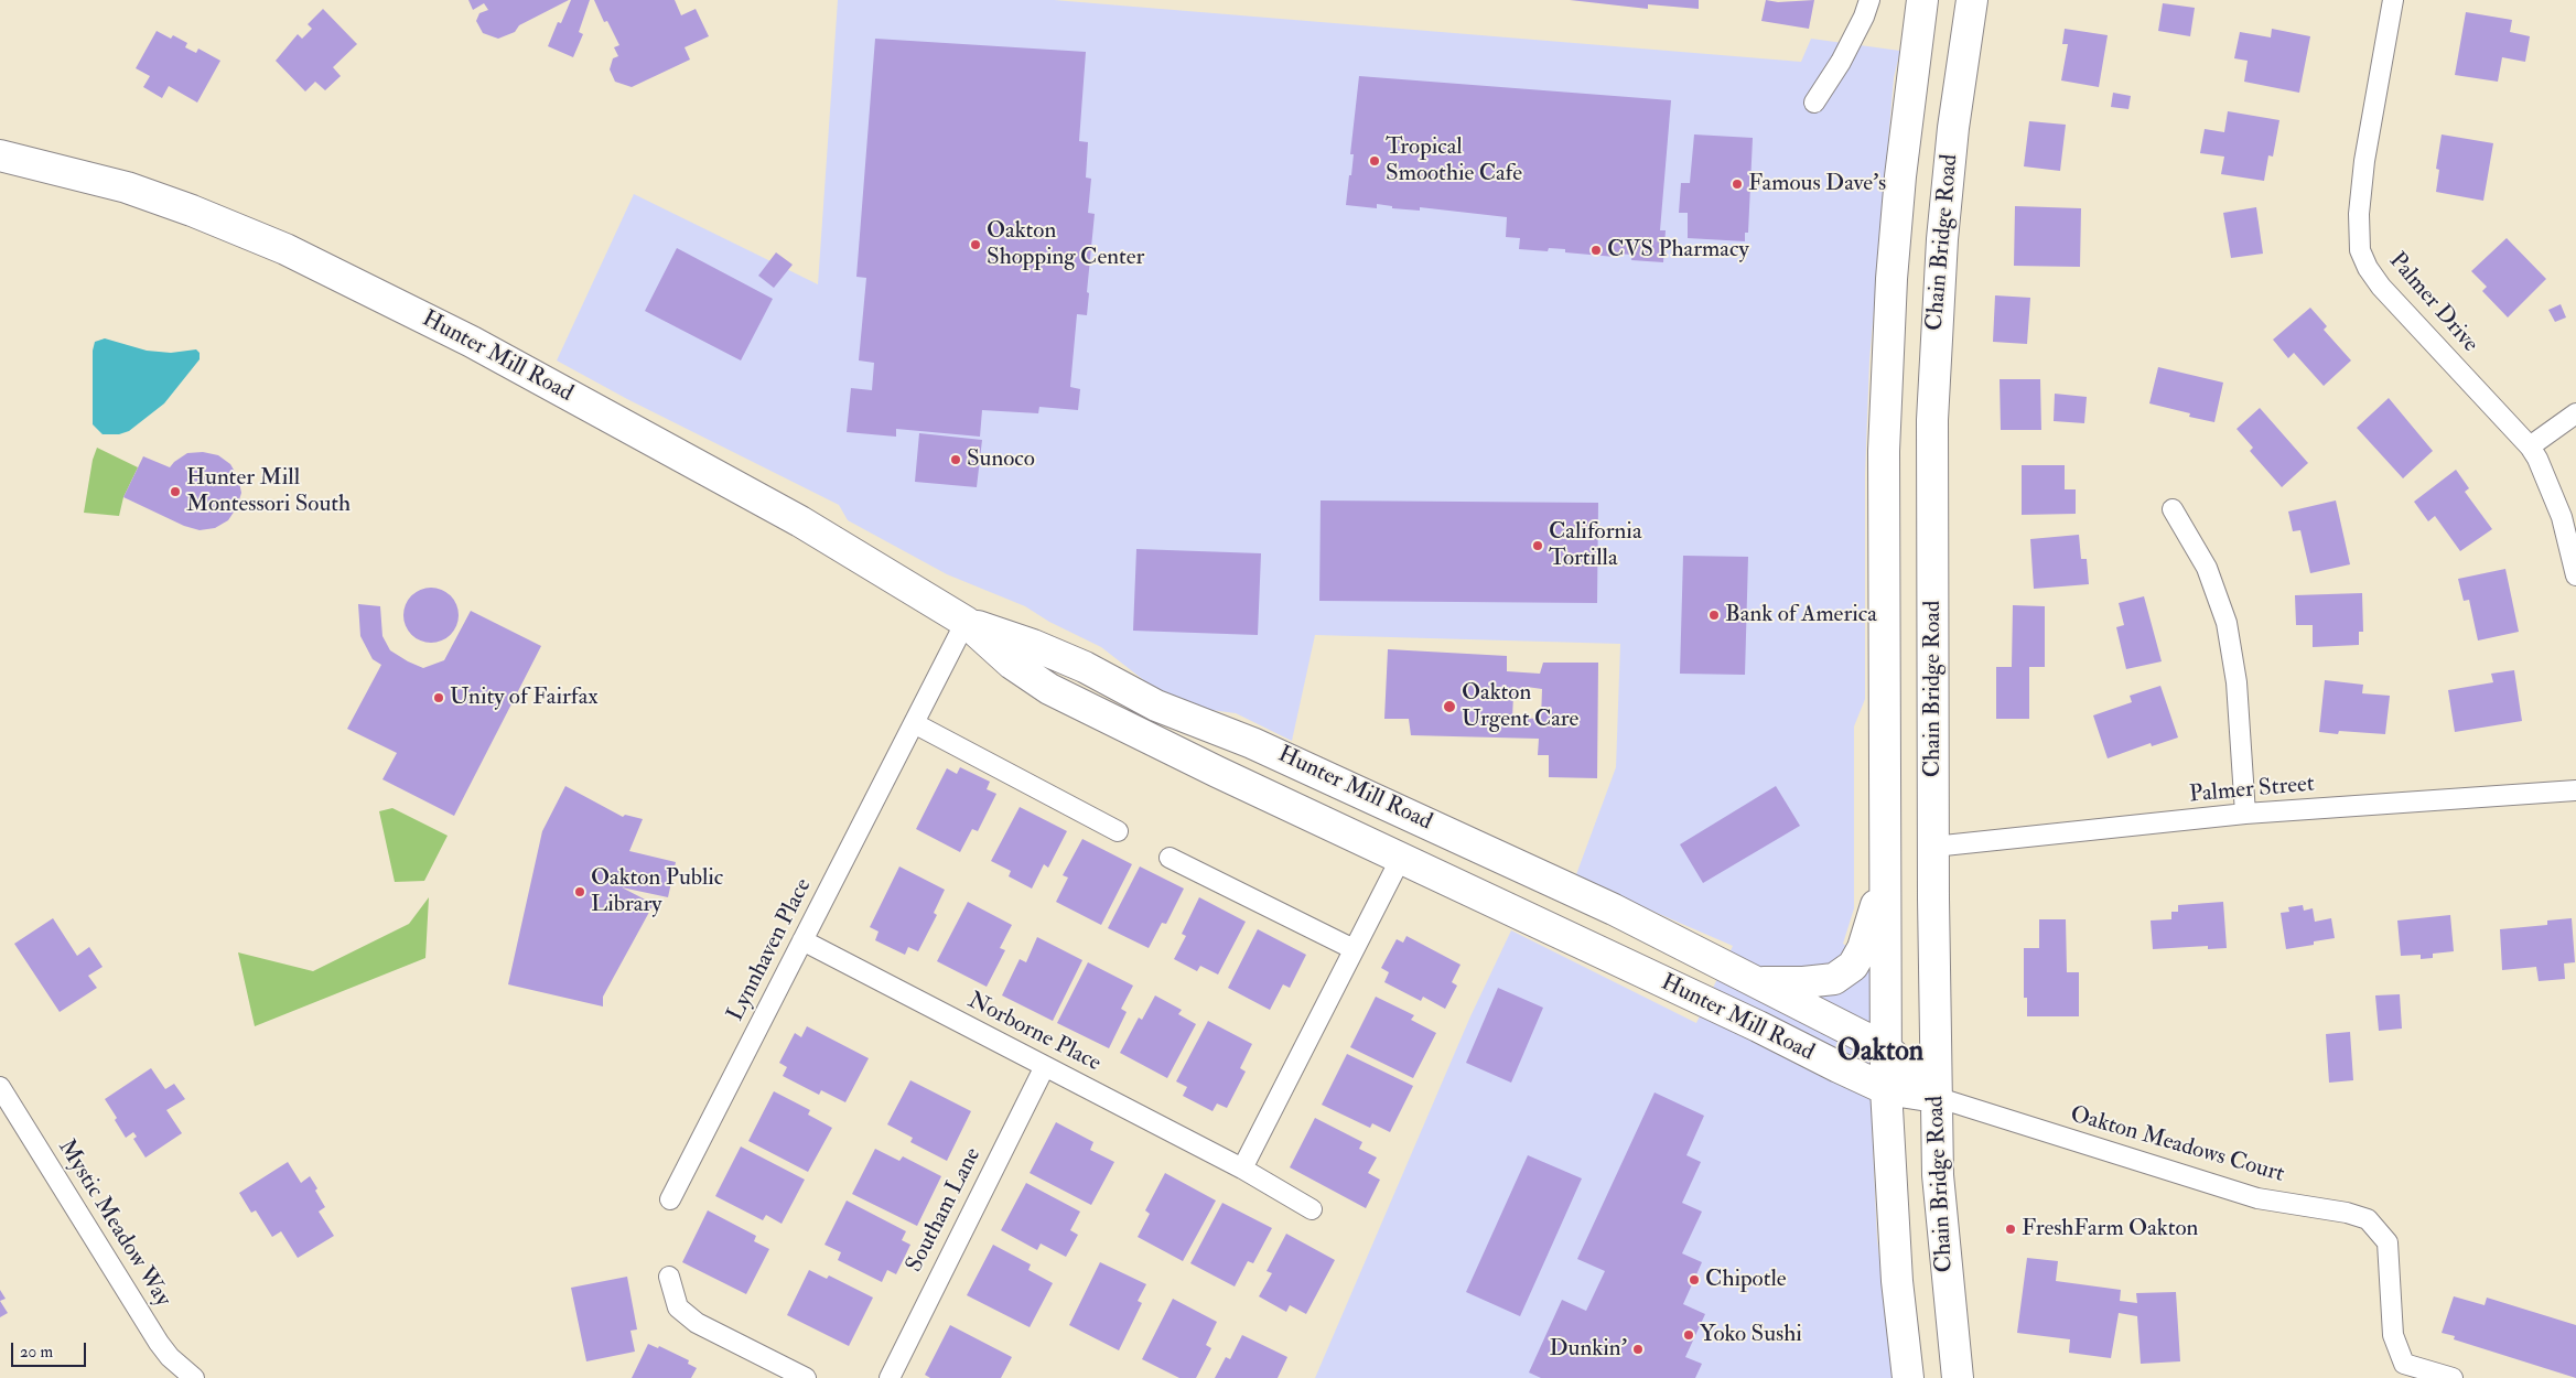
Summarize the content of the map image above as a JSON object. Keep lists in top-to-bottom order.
{
  "streets": {
    "main road": ["Chain Bridge Road", "Hunter Mill Road"],
    "street": [
      "Palmer Drive",
      "Palmer Street",
      "Lynnhaven Place",
      "Norborne Place",
      "Oakton Meadows Court",
      "Southam Lane",
      "Mystic Meadow Way"
    ]
  },
  "crossings": [
    ["Chain Bridge Road", "Hunter Mill Road"],
    ["Chain Bridge Road", "Palmer Street"],
    ["Chain Bridge Road", "Oakton Meadows Court"],
    ["Hunter Mill Road", "Lynnhaven Place"],
    ["Hunter Mill Road", "Oakton Meadows Court"],
    ["Lynnhaven Place", "Norborne Place"],
    ["Norborne Place", "Southam Lane"]
  ],
  "districts": ["Oakton"],
  "places": [
    "Tropical Smoothie Cafe",
    "Famous Dave's",
    "Oakton Shopping Center",
    "CVS Pharmacy",
    "Sunoco",
    "Hunter Mill Montessori South",
    "California Tortilla",
    "Bank of America",
    "Unity of Fairfax",
    "Oakton Urgent Care",
    "Oakton Public Library",
    "FreshFarm Oakton",
    "Chipotle",
    "Yoko Sushi",
    "Dunkin'"
  ],
  "scale_bar": "20 m"
}
